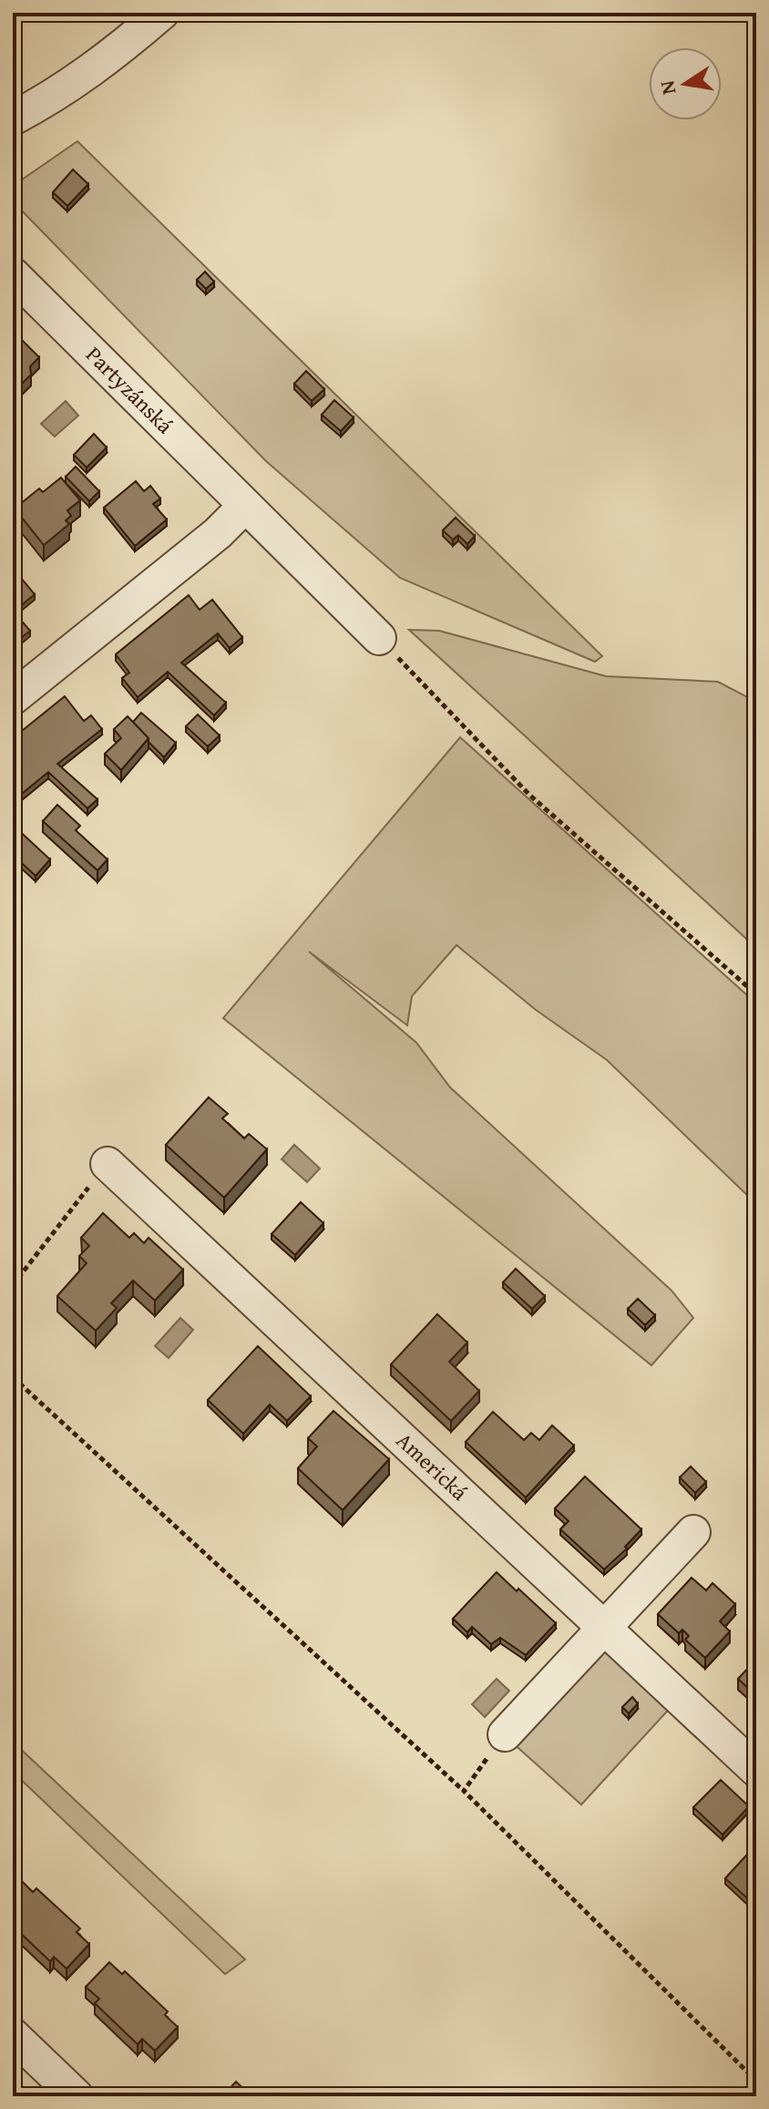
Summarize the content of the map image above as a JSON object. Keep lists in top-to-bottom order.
{
  "streets": {
    "street": ["Partyzánská", "Americká"]
  },
  "north": "left"
}
